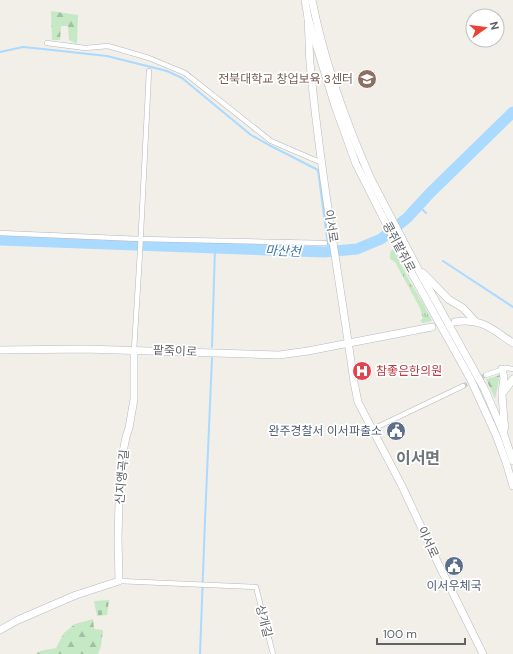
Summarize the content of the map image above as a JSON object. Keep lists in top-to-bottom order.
{
  "streets": {
    "street": [
      "이서로",
      "콩쥐팥쥐로",
      "팥죽이로",
      "신지앵곡길",
      "상개길"
    ]
  },
  "crossings": [
    ["이서로", "콩쥐팥쥐로"],
    ["이서로", "팥죽이로"],
    ["팥죽이로", "신지앵곡길"],
    ["신지앵곡길", "상개길"]
  ],
  "districts": ["이서면"],
  "water": ["마산천"],
  "places": {
    "school or university": ["전북대학교 창업보육 3센터"],
    "hospital": ["참좋은한의원"],
    "public building": ["완주경찰서 이서파출소", "이서우체국"]
  },
  "scale_bar": "100 m",
  "north": "right"
}
